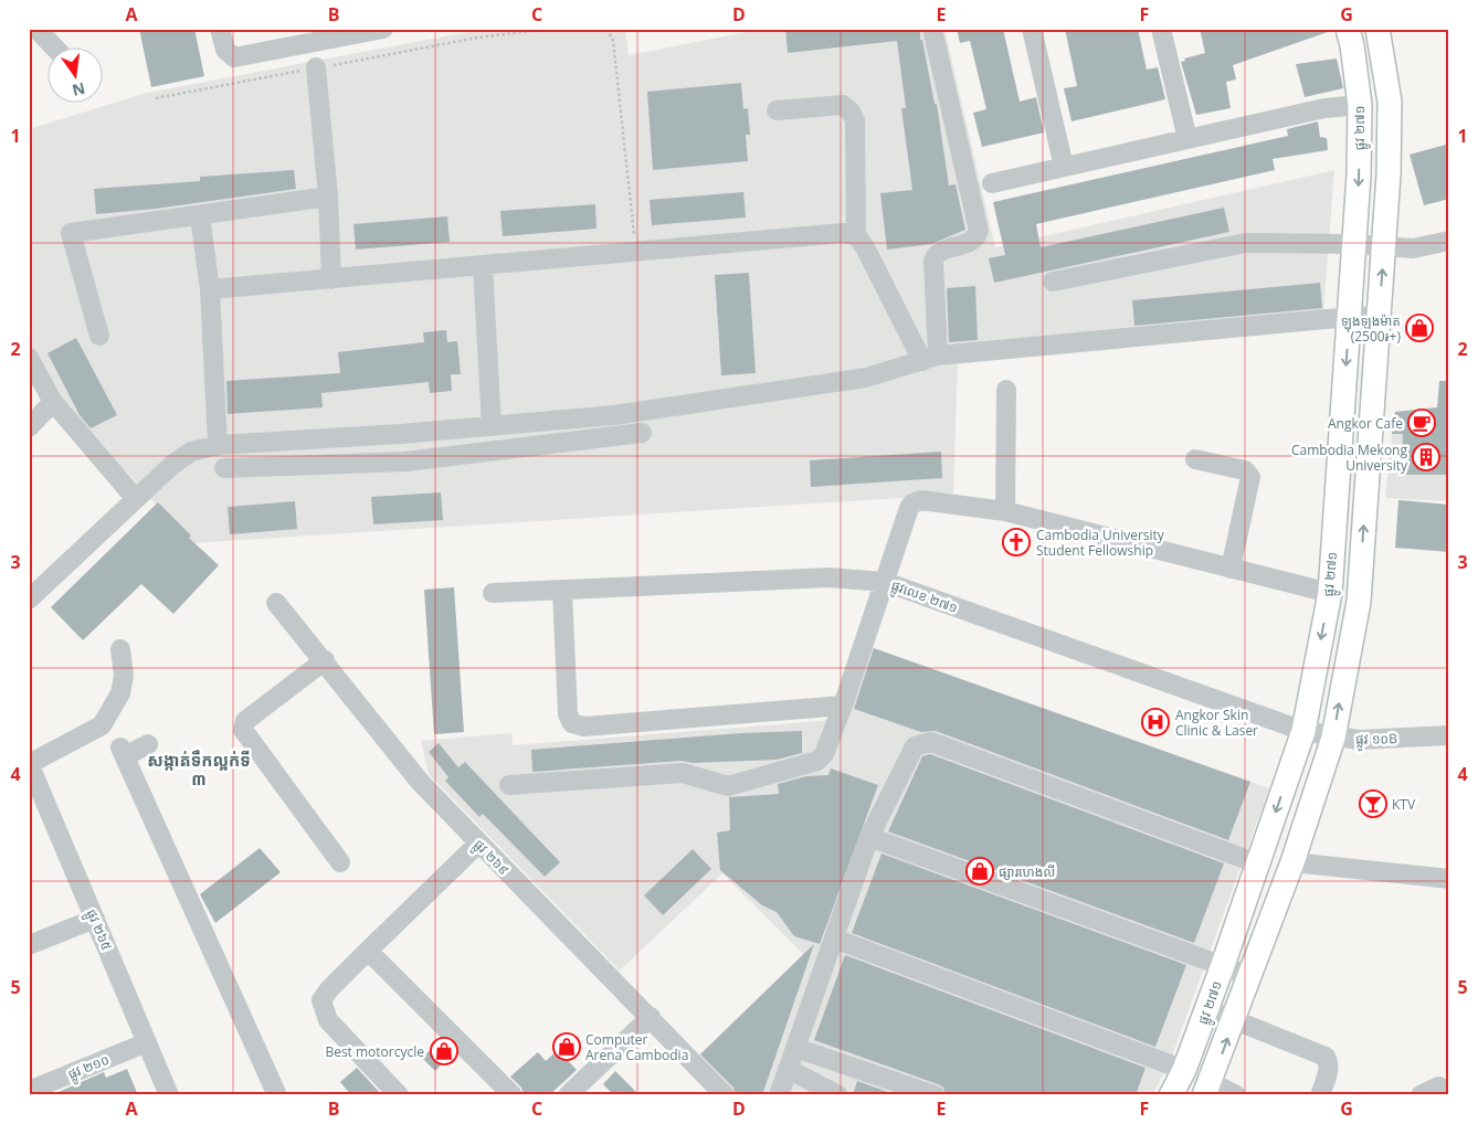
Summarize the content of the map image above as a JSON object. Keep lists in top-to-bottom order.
{
  "streets": {
    "main road": ["ផ្លូវ ២៧១"],
    "street": [
      "ផ្លូវលេខ ២៧១",
      "ផ្លូវ ១០B",
      "ផ្លូវ ២៦៩",
      "ផ្លូវ ២៦៥",
      "ផ្លូវ ២១០"
    ]
  },
  "crossings": [
    ["ផ្លូវ ២៧១", "ផ្លូវលេខ ២៧១"],
    ["ផ្លូវ ២៧១", "ផ្លូវ ១០B"],
    ["ផ្លូវលេខ ២៧១", "ផ្លូវ ១០B"],
    ["ផ្លូវ ២៦៥", "ផ្លូវ ២១០"]
  ],
  "districts": ["សង្កាត់ទឹកល្អក់ទី ៣"],
  "places": {
    "shop": [
      "ឡុងឡុងម៉ាត (2500៛+)",
      "ផ្សារហេងលី",
      "Computer Arena Cambodia",
      "Best motorcycle"
    ],
    "cafe": ["Angkor Cafe"],
    "building": ["Cambodia Mekong University"],
    "church": ["Cambodia University Student Fellowship"],
    "hospital": ["Angkor Skin Clinic & Laser"],
    "bar": ["KTV"]
  },
  "north": "bottom",
  "grid": {
    "columns": [
      "A",
      "B",
      "C",
      "D",
      "E",
      "F",
      "G"
    ],
    "rows": [
      "1",
      "2",
      "3",
      "4",
      "5"
    ]
  }
}
